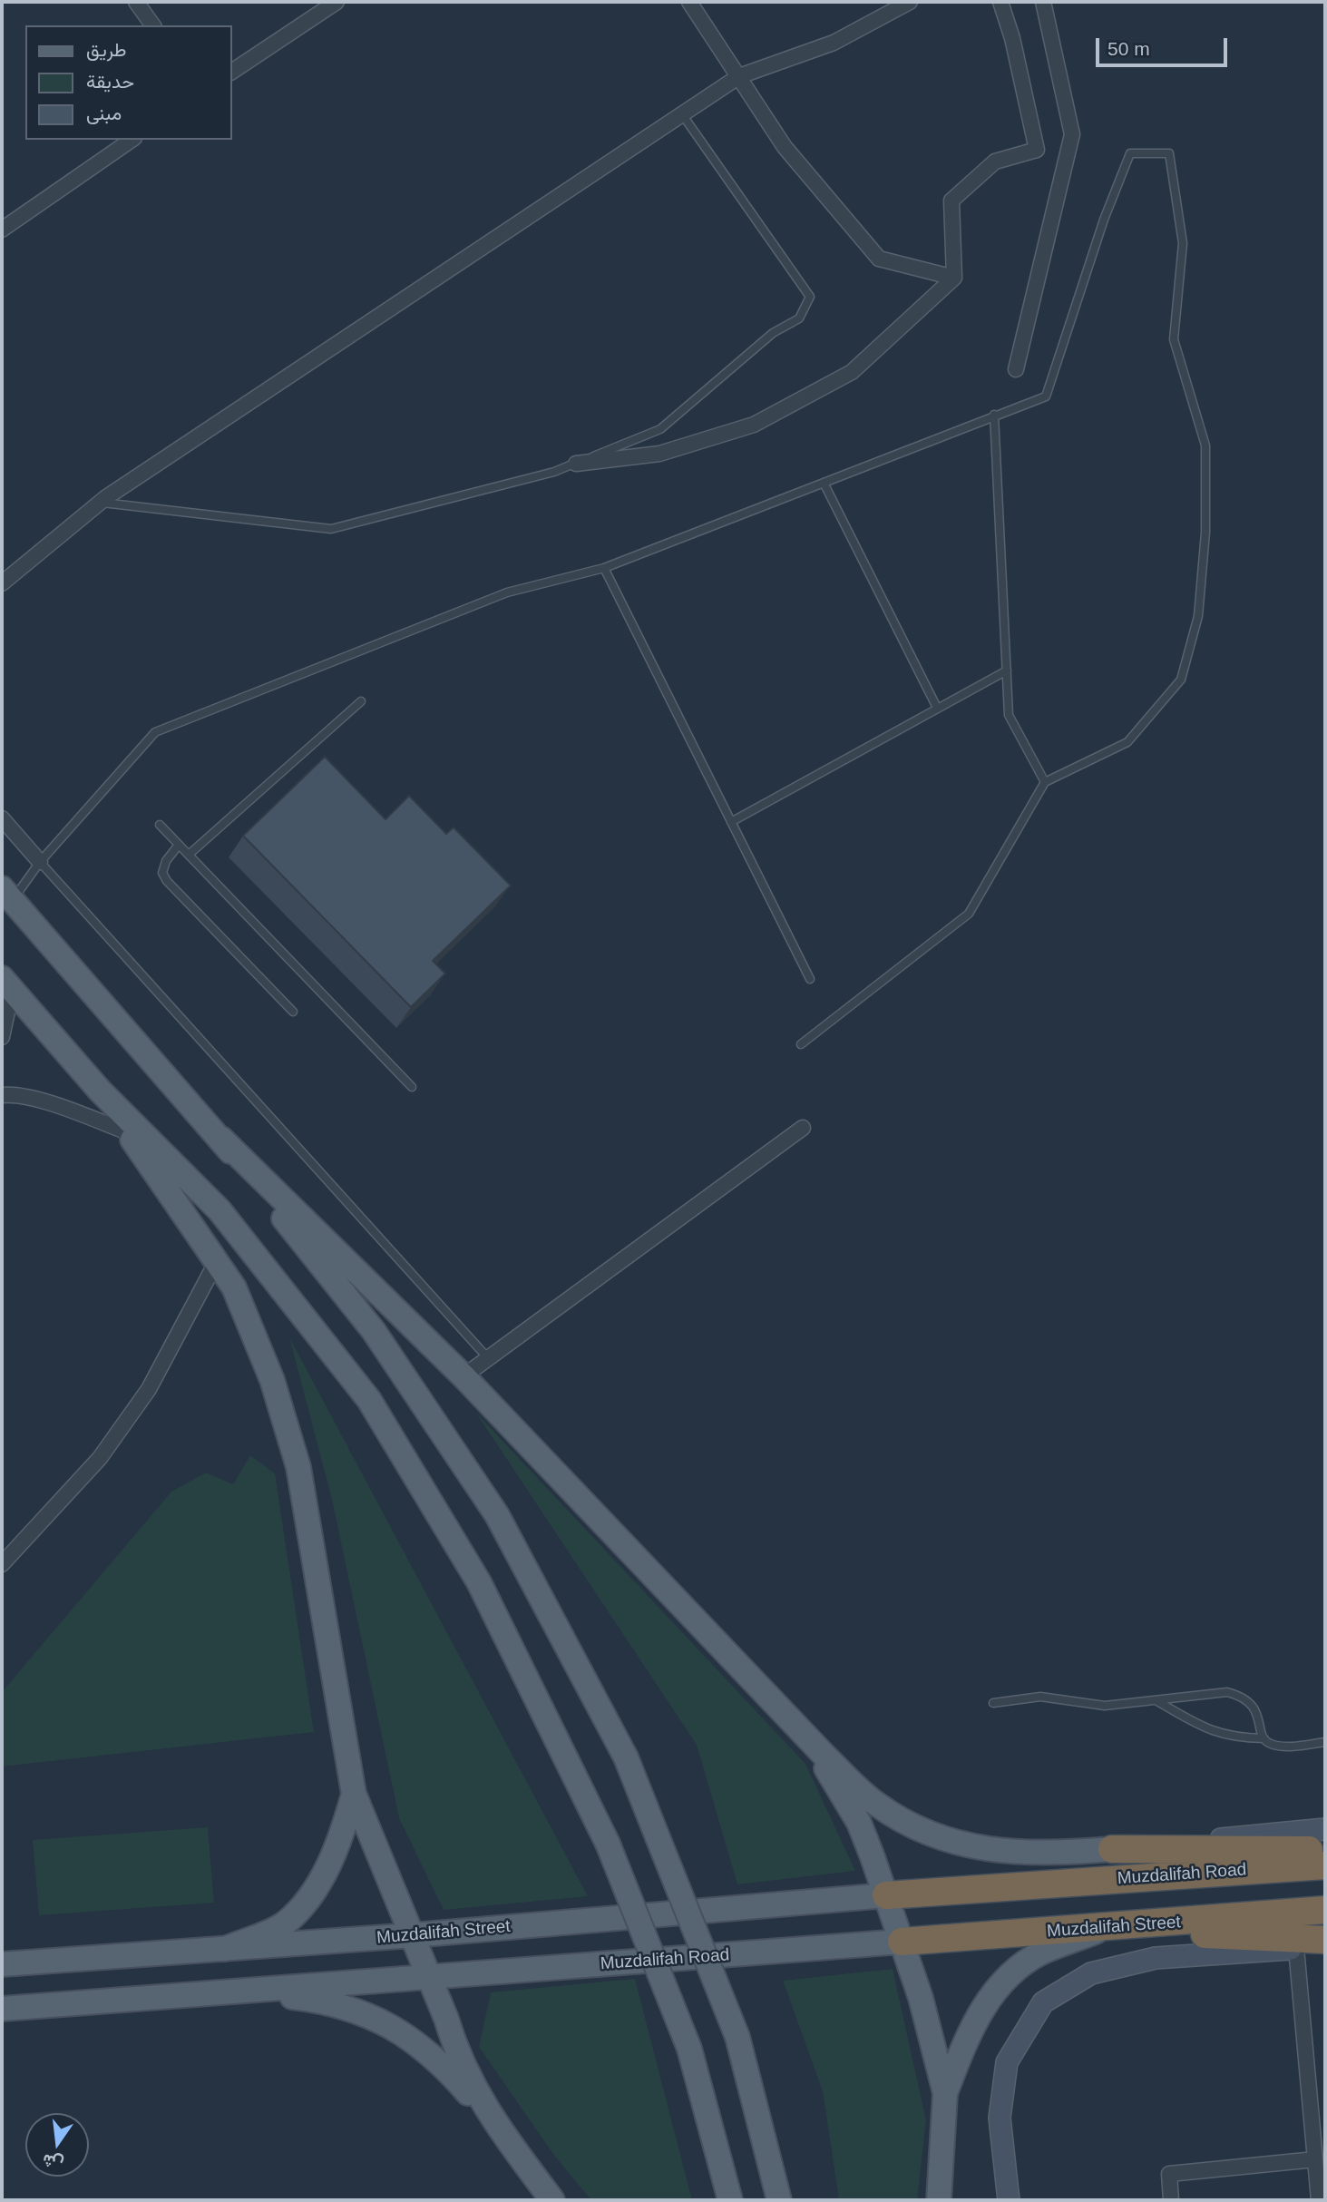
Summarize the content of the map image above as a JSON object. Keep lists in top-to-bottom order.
{
  "streets": {
    "highway": ["Muzdalifah Road", "Muzdalifah Street"]
  },
  "crossings": [
    ["Muzdalifah Road", "Muzdalifah Street"]
  ],
  "legend": ["طريق", "حديقة", "مبنى"],
  "scale_bar": "50 m",
  "north": "bottom"
}
